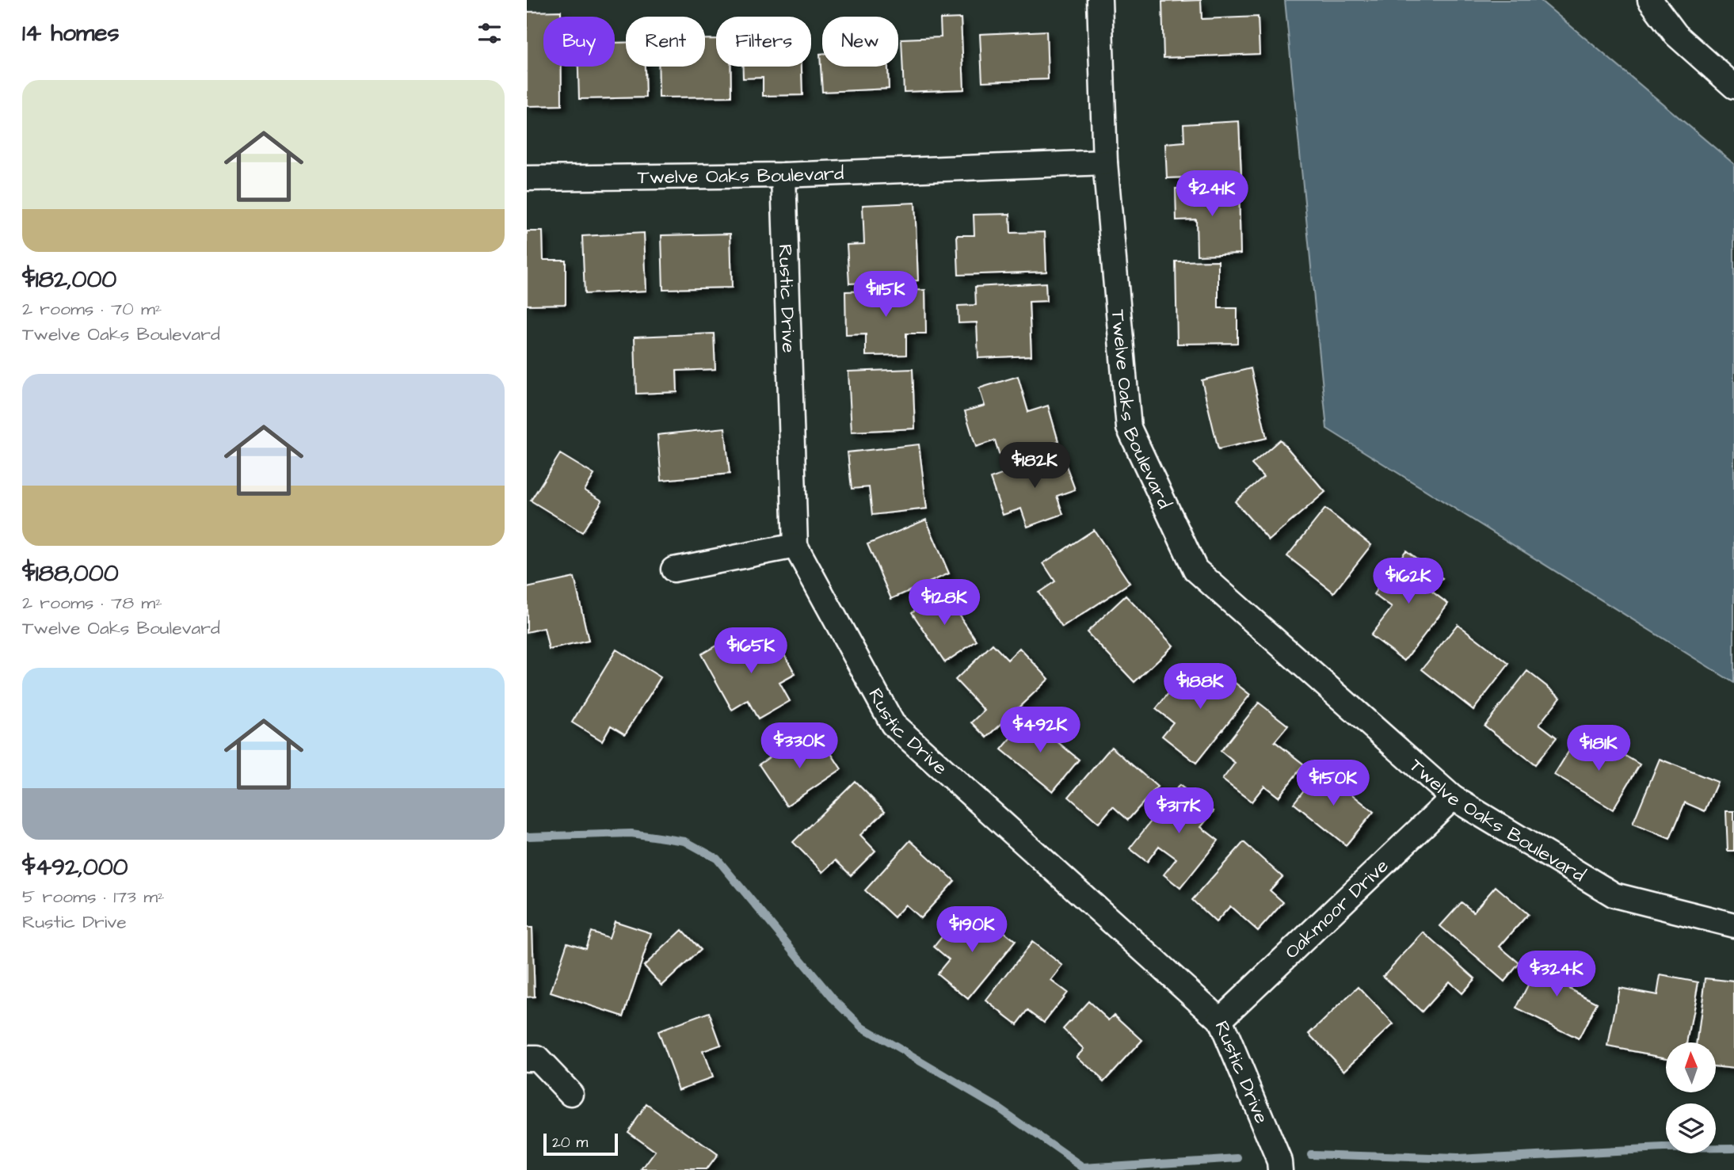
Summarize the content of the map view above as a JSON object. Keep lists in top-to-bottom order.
{
  "streets": {
    "street": ["Twelve Oaks Boulevard", "Rustic Drive", "Oakmoor Drive"]
  },
  "crossings": [
    ["Twelve Oaks Boulevard", "Rustic Drive"],
    ["Twelve Oaks Boulevard", "Oakmoor Drive"],
    ["Rustic Drive", "Oakmoor Drive"]
  ],
  "scale_bar": "20 m",
  "north": "top",
  "page": {
    "heading": "14 homes",
    "chip": [
      "Buy",
      "Rent",
      "Filters",
      "New"
    ],
    "list": [
      {
        "name": "$182,000",
        "note": "2 rooms · 70 m² · Twelve Oaks Boulevard"
      },
      {
        "name": "$188,000",
        "note": "2 rooms · 78 m² · Twelve Oaks Boulevard"
      },
      {
        "name": "$492,000",
        "note": "5 rooms · 173 m² · Rustic Drive"
      }
    ],
    "price": [
      "$241K",
      "$115K",
      "$182K",
      "$162K",
      "$128K",
      "$165K",
      "$188K",
      "$492K",
      "$330K",
      "$181K",
      "$150K",
      "$317K",
      "$190K",
      "$324K"
    ],
    "scale": "20 m"
  }
}
